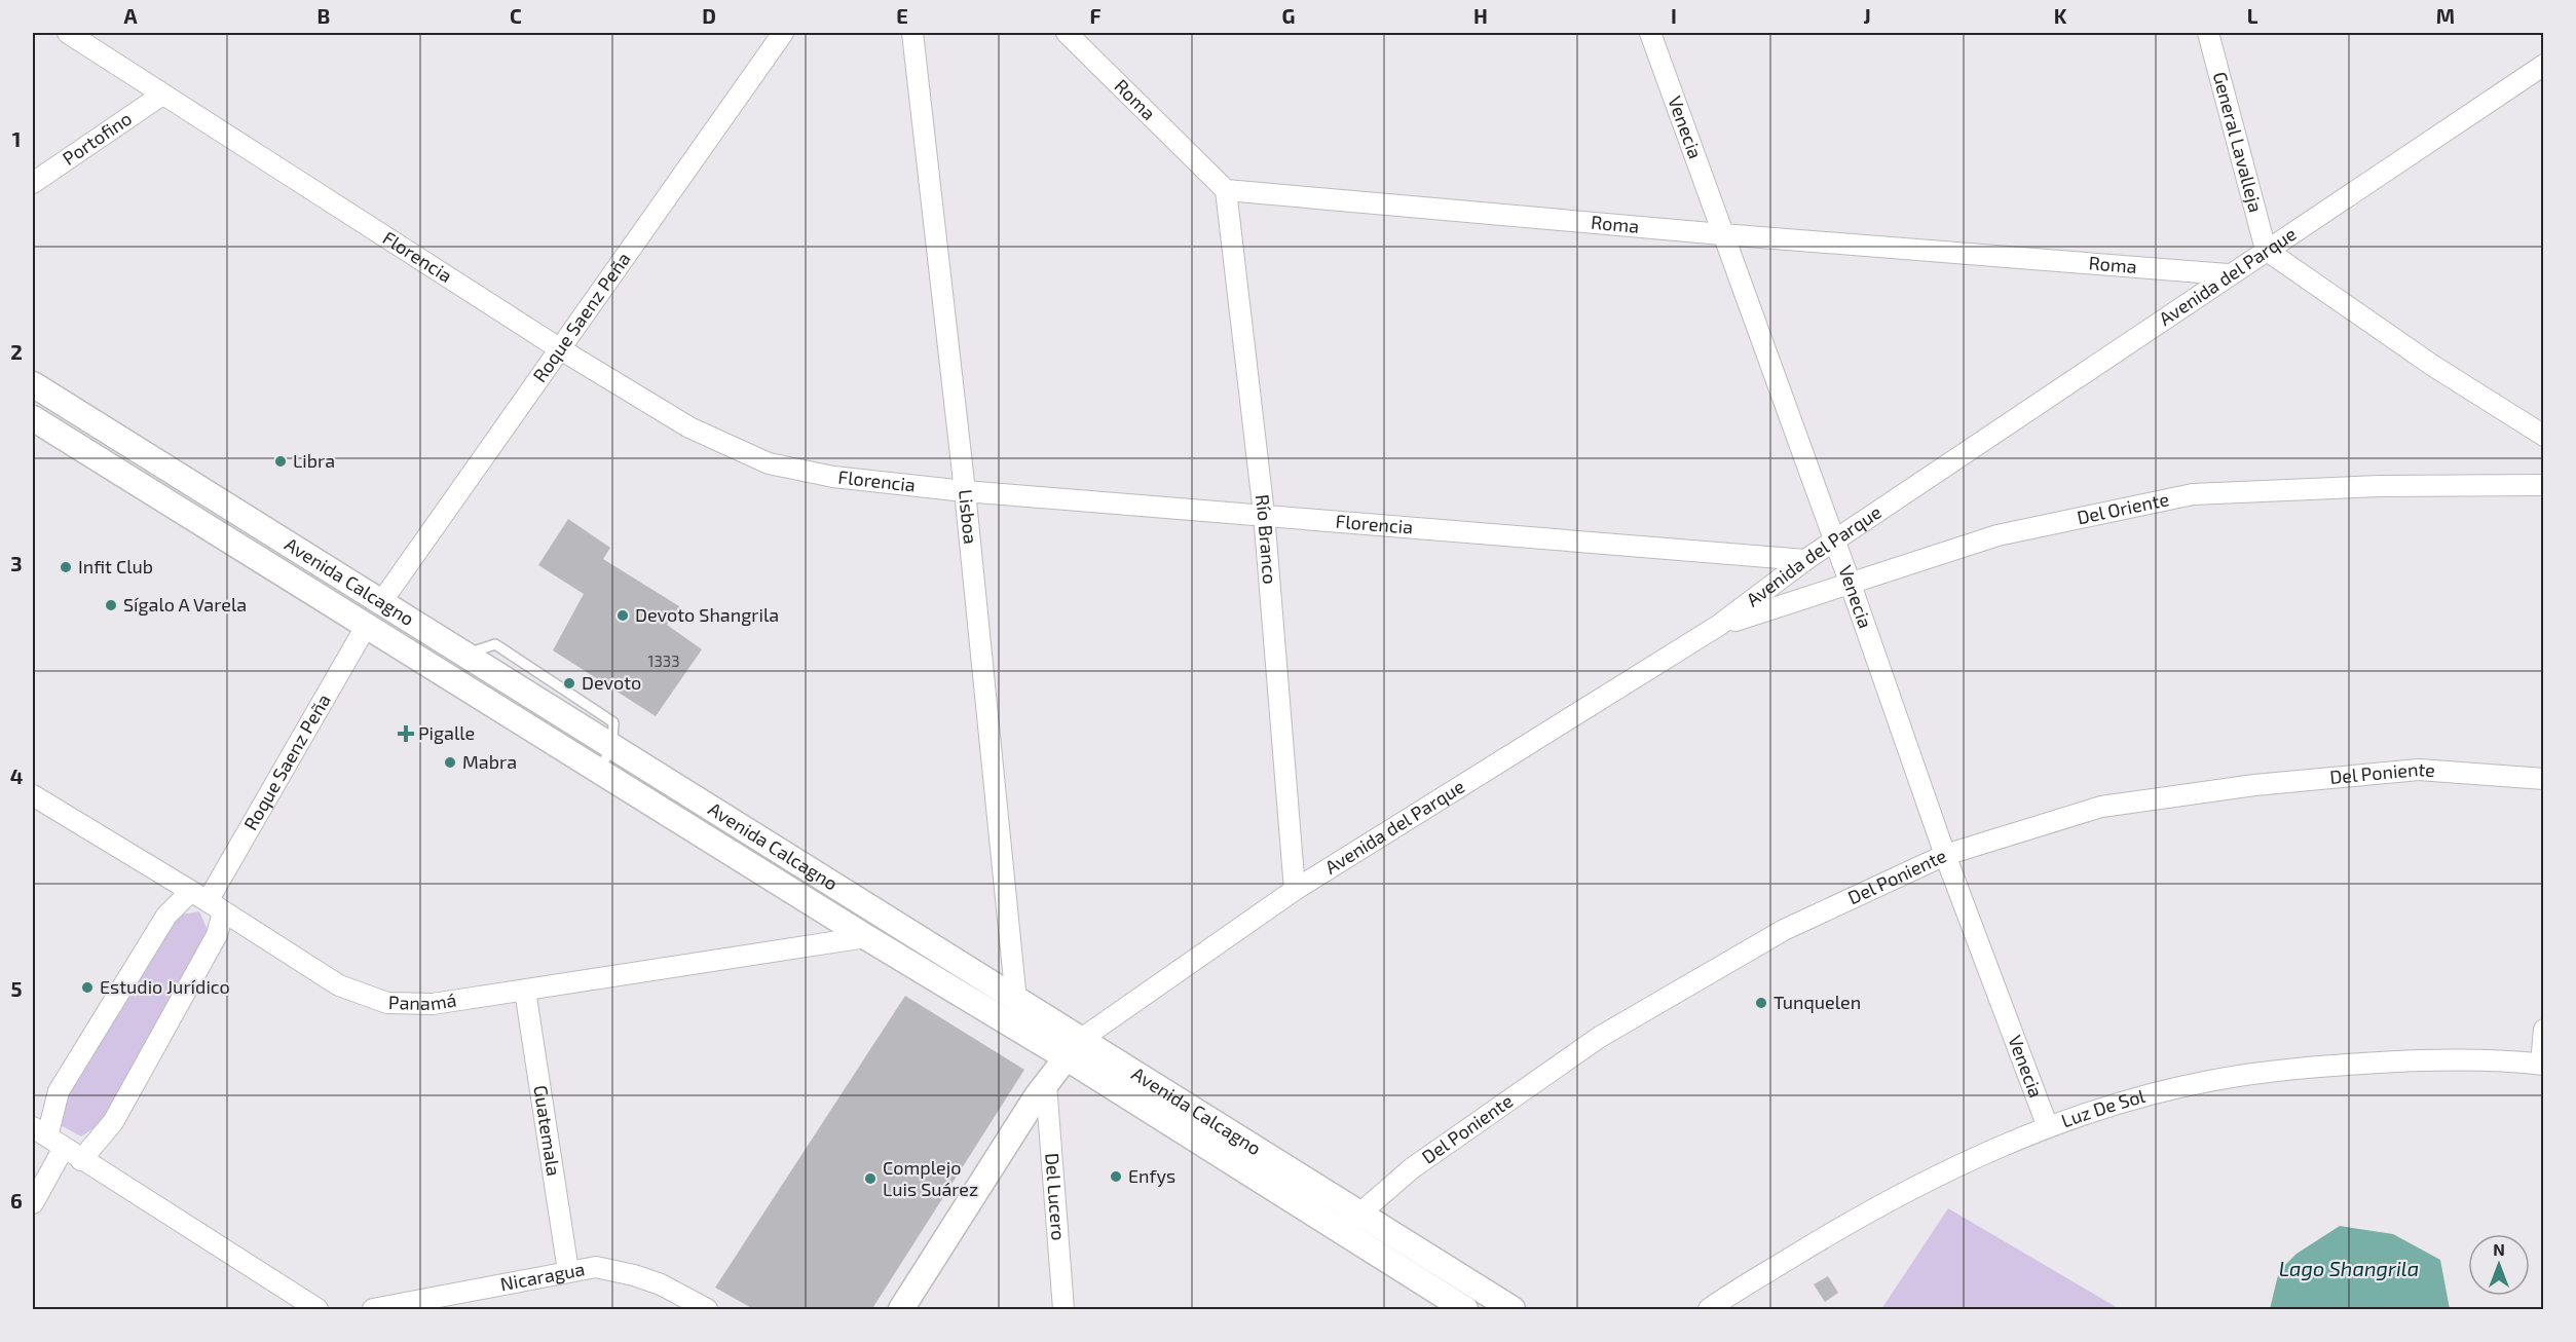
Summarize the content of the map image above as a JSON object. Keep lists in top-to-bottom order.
{
  "streets": {
    "street": [
      "Roma",
      "Venecia",
      "Portofino",
      "General Lavalleja",
      "Florencia",
      "Avenida del Parque",
      "Roque Saenz Peña",
      "Del Oriente",
      "Lisboa",
      "Río Branco",
      "Avenida Calcagno",
      "Del Poniente",
      "Panamá",
      "Luz De Sol",
      "Guatemala",
      "Del Lucero",
      "Nicaragua"
    ]
  },
  "crossings": [
    ["Roma", "Venecia"],
    ["Roma", "Avenida del Parque"],
    ["Roma", "Río Branco"],
    ["Venecia", "Avenida del Parque"],
    ["Venecia", "Del Oriente"],
    ["Venecia", "Del Poniente"],
    ["Venecia", "Luz De Sol"],
    ["Portofino", "Florencia"],
    ["General Lavalleja", "Avenida del Parque"],
    ["Florencia", "Avenida del Parque"],
    ["Florencia", "Roque Saenz Peña"],
    ["Florencia", "Lisboa"],
    ["Florencia", "Río Branco"],
    ["Avenida del Parque", "Del Oriente"],
    ["Avenida del Parque", "Río Branco"],
    ["Avenida del Parque", "Avenida Calcagno"],
    ["Avenida del Parque", "Del Lucero"],
    ["Roque Saenz Peña", "Avenida Calcagno"],
    ["Roque Saenz Peña", "Panamá"],
    ["Lisboa", "Avenida Calcagno"],
    ["Avenida Calcagno", "Del Poniente"],
    ["Avenida Calcagno", "Panamá"],
    ["Panamá", "Guatemala"],
    ["Guatemala", "Nicaragua"]
  ],
  "water": ["Lago Shangrila"],
  "places": {
    "other": [
      "Libra",
      "Infit Club",
      "Sígalo A Varela",
      "Devoto Shangrila",
      "Devoto",
      "Mabra",
      "Estudio Jurídico",
      "Tunquelen",
      "Enfys",
      "Complejo Luis Suárez"
    ],
    "health": ["Pigalle"]
  },
  "house_numbers": ["1333"],
  "north": "top",
  "grid": {
    "columns": [
      "A",
      "B",
      "C",
      "D",
      "E",
      "F",
      "G",
      "H",
      "I",
      "J",
      "K",
      "L",
      "M"
    ],
    "rows": [
      "1",
      "2",
      "3",
      "4",
      "5",
      "6"
    ]
  }
}
